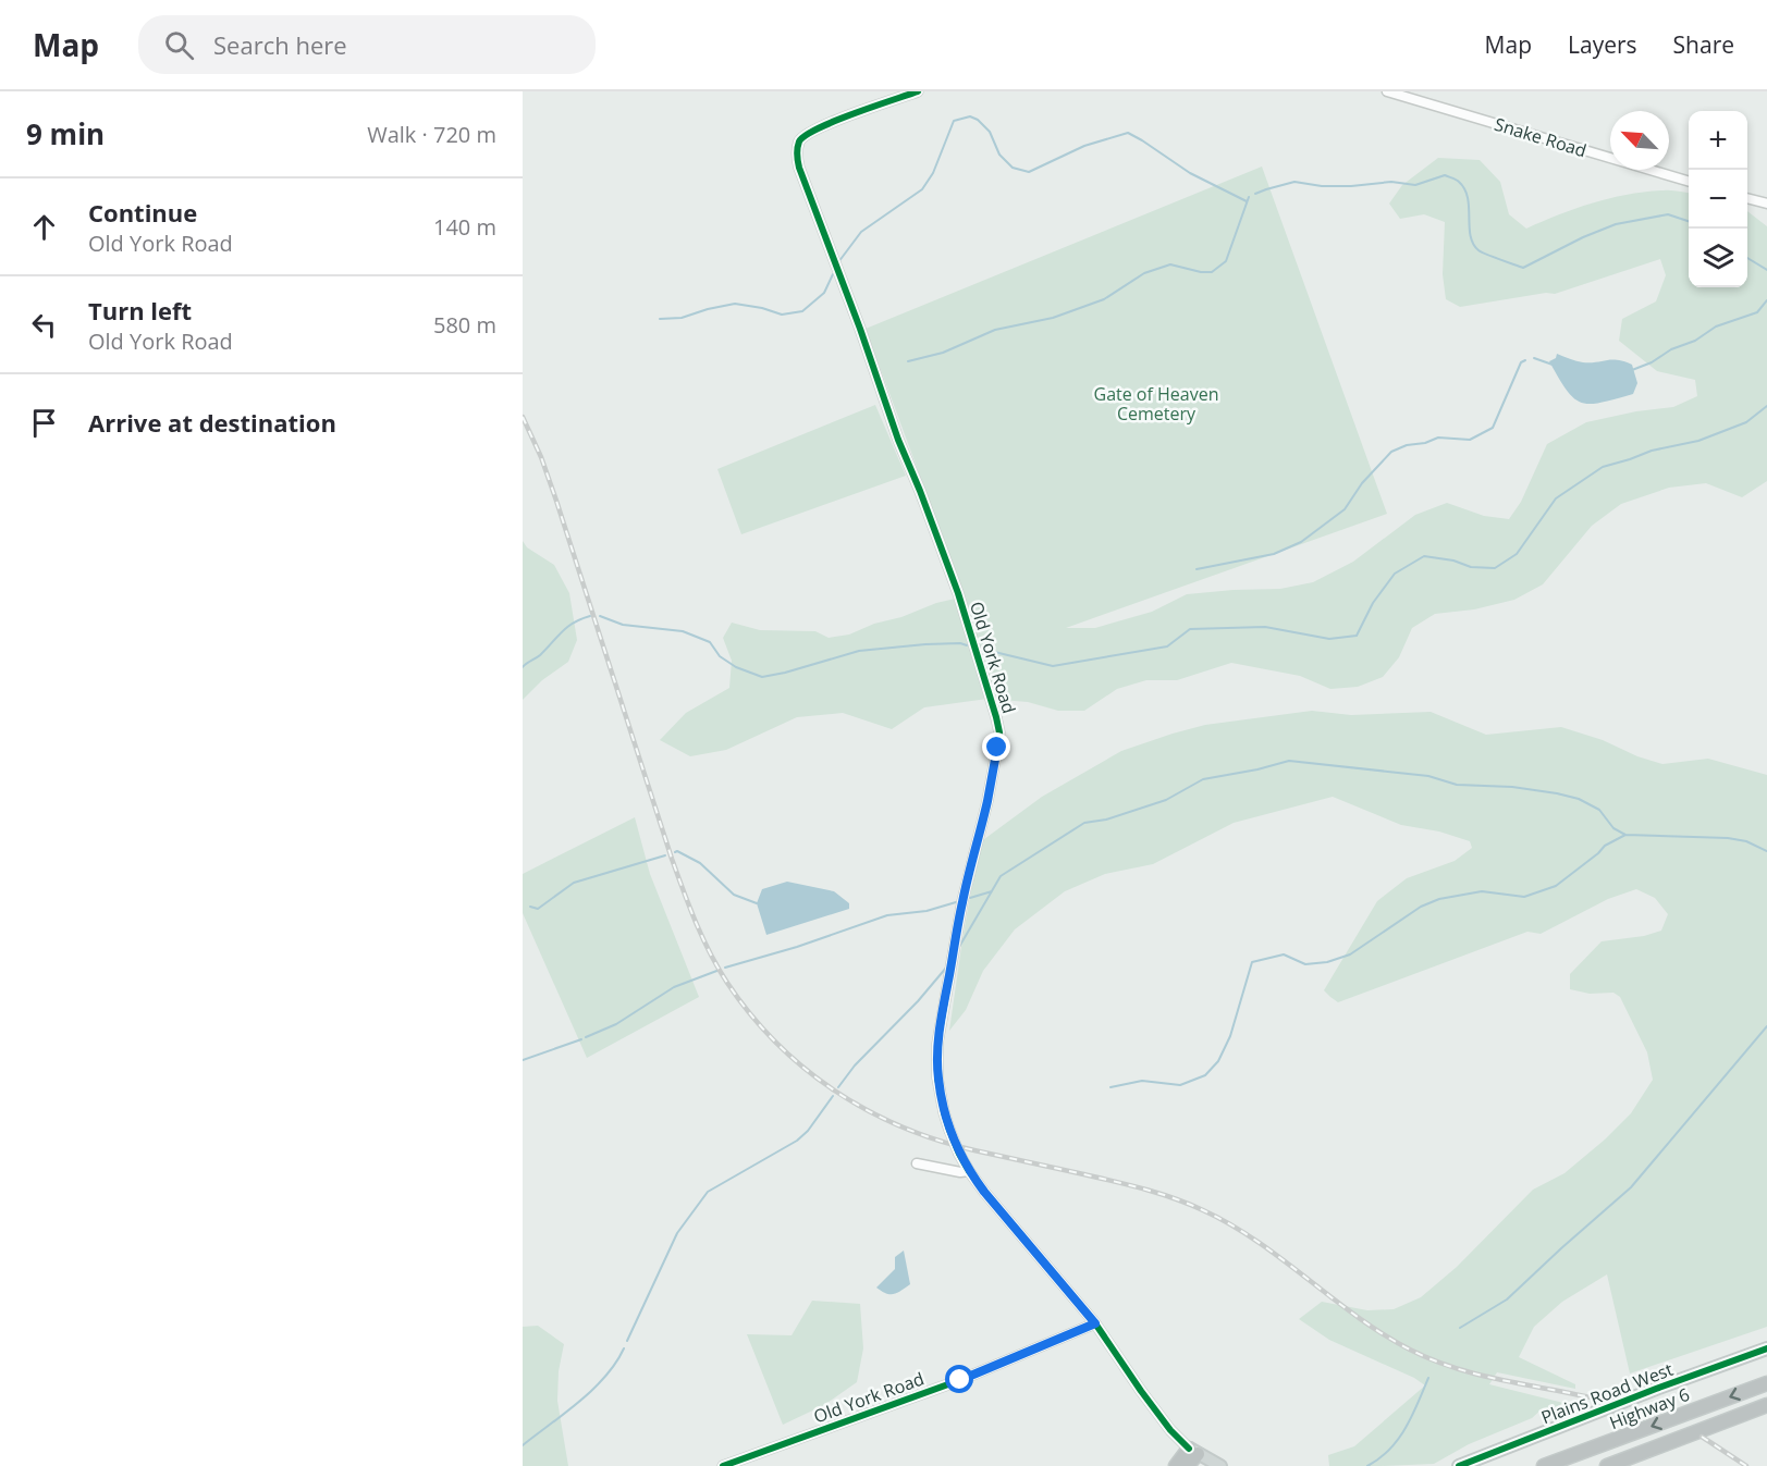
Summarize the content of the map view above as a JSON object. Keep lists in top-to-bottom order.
{
  "streets": {
    "highway": ["Highway 6"],
    "main road": ["Old York Road", "Plains Road West"],
    "street": ["Snake Road"]
  },
  "parks": ["Gate of Heaven Cemetery"],
  "north": "top left",
  "page": {
    "header": "Map",
    "search": "Search here",
    "nav": ["Map", "Layers", "Share"],
    "heading": ["9 min", "Walk · 720 m"],
    "map_buttons": ["+", "−"],
    "list": [
      ["Continue", "Old York Road", "140 m"],
      ["Turn left", "Old York Road", "580 m"],
      "Arrive at destination"
    ]
  }
}
